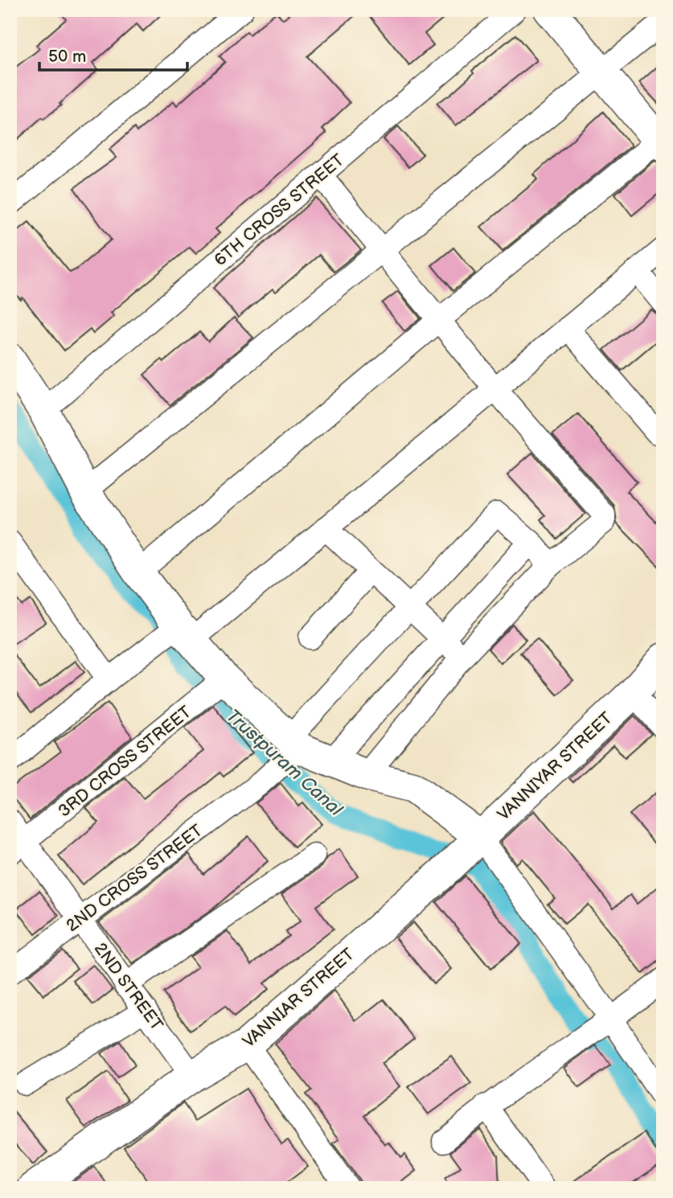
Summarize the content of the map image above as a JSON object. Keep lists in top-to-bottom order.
{
  "streets": {
    "street": [
      "6TH CROSS STREET",
      "3RD CROSS STREET",
      "VANNIYAR STREET",
      "2ND CROSS STREET",
      "2ND STREET",
      "VANNIAR STREET"
    ]
  },
  "crossings": [
    ["3RD CROSS STREET", "2ND STREET"],
    ["VANNIYAR STREET", "VANNIAR STREET"],
    ["2ND CROSS STREET", "2ND STREET"],
    ["2ND STREET", "VANNIAR STREET"]
  ],
  "water": ["Trustpuram Canal"],
  "scale_bar": "50 m"
}
